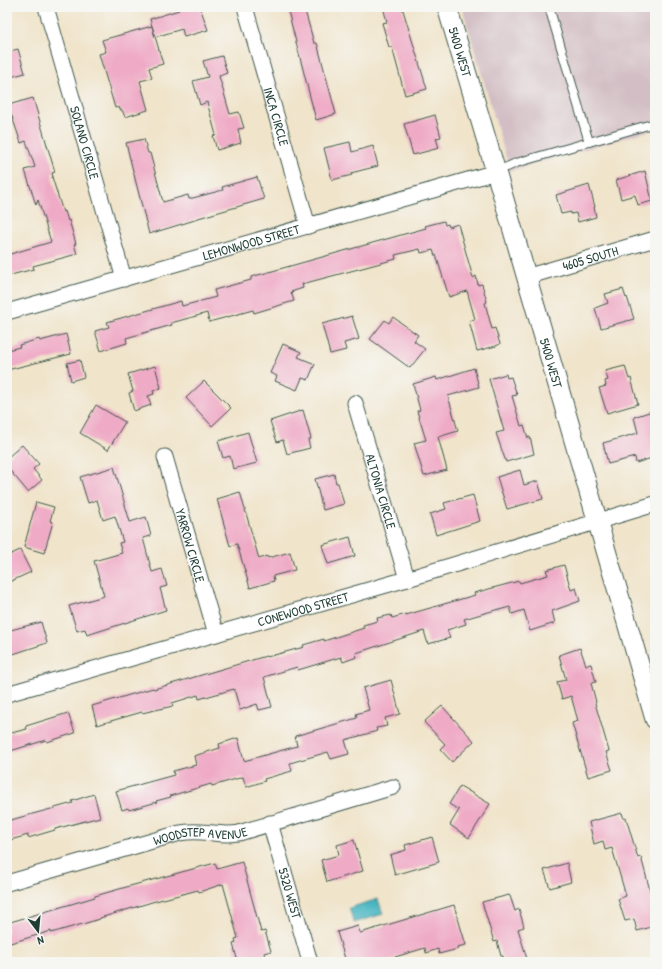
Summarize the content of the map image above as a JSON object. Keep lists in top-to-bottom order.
{
  "streets": {
    "street": [
      "5400 WEST",
      "INCA CIRCLE",
      "SOLANO CIRCLE",
      "LEMONWOOD STREET",
      "4605 SOUTH",
      "ALTONIA CIRCLE",
      "YARROW CIRCLE",
      "CONEWOOD STREET",
      "WOODSTEP AVENUE",
      "5320 WEST"
    ]
  },
  "crossings": [
    ["5400 WEST", "LEMONWOOD STREET"],
    ["5400 WEST", "4605 SOUTH"],
    ["5400 WEST", "CONEWOOD STREET"],
    ["INCA CIRCLE", "LEMONWOOD STREET"],
    ["SOLANO CIRCLE", "LEMONWOOD STREET"],
    ["ALTONIA CIRCLE", "CONEWOOD STREET"],
    ["YARROW CIRCLE", "CONEWOOD STREET"],
    ["WOODSTEP AVENUE", "5320 WEST"]
  ],
  "north": "bottom"
}
